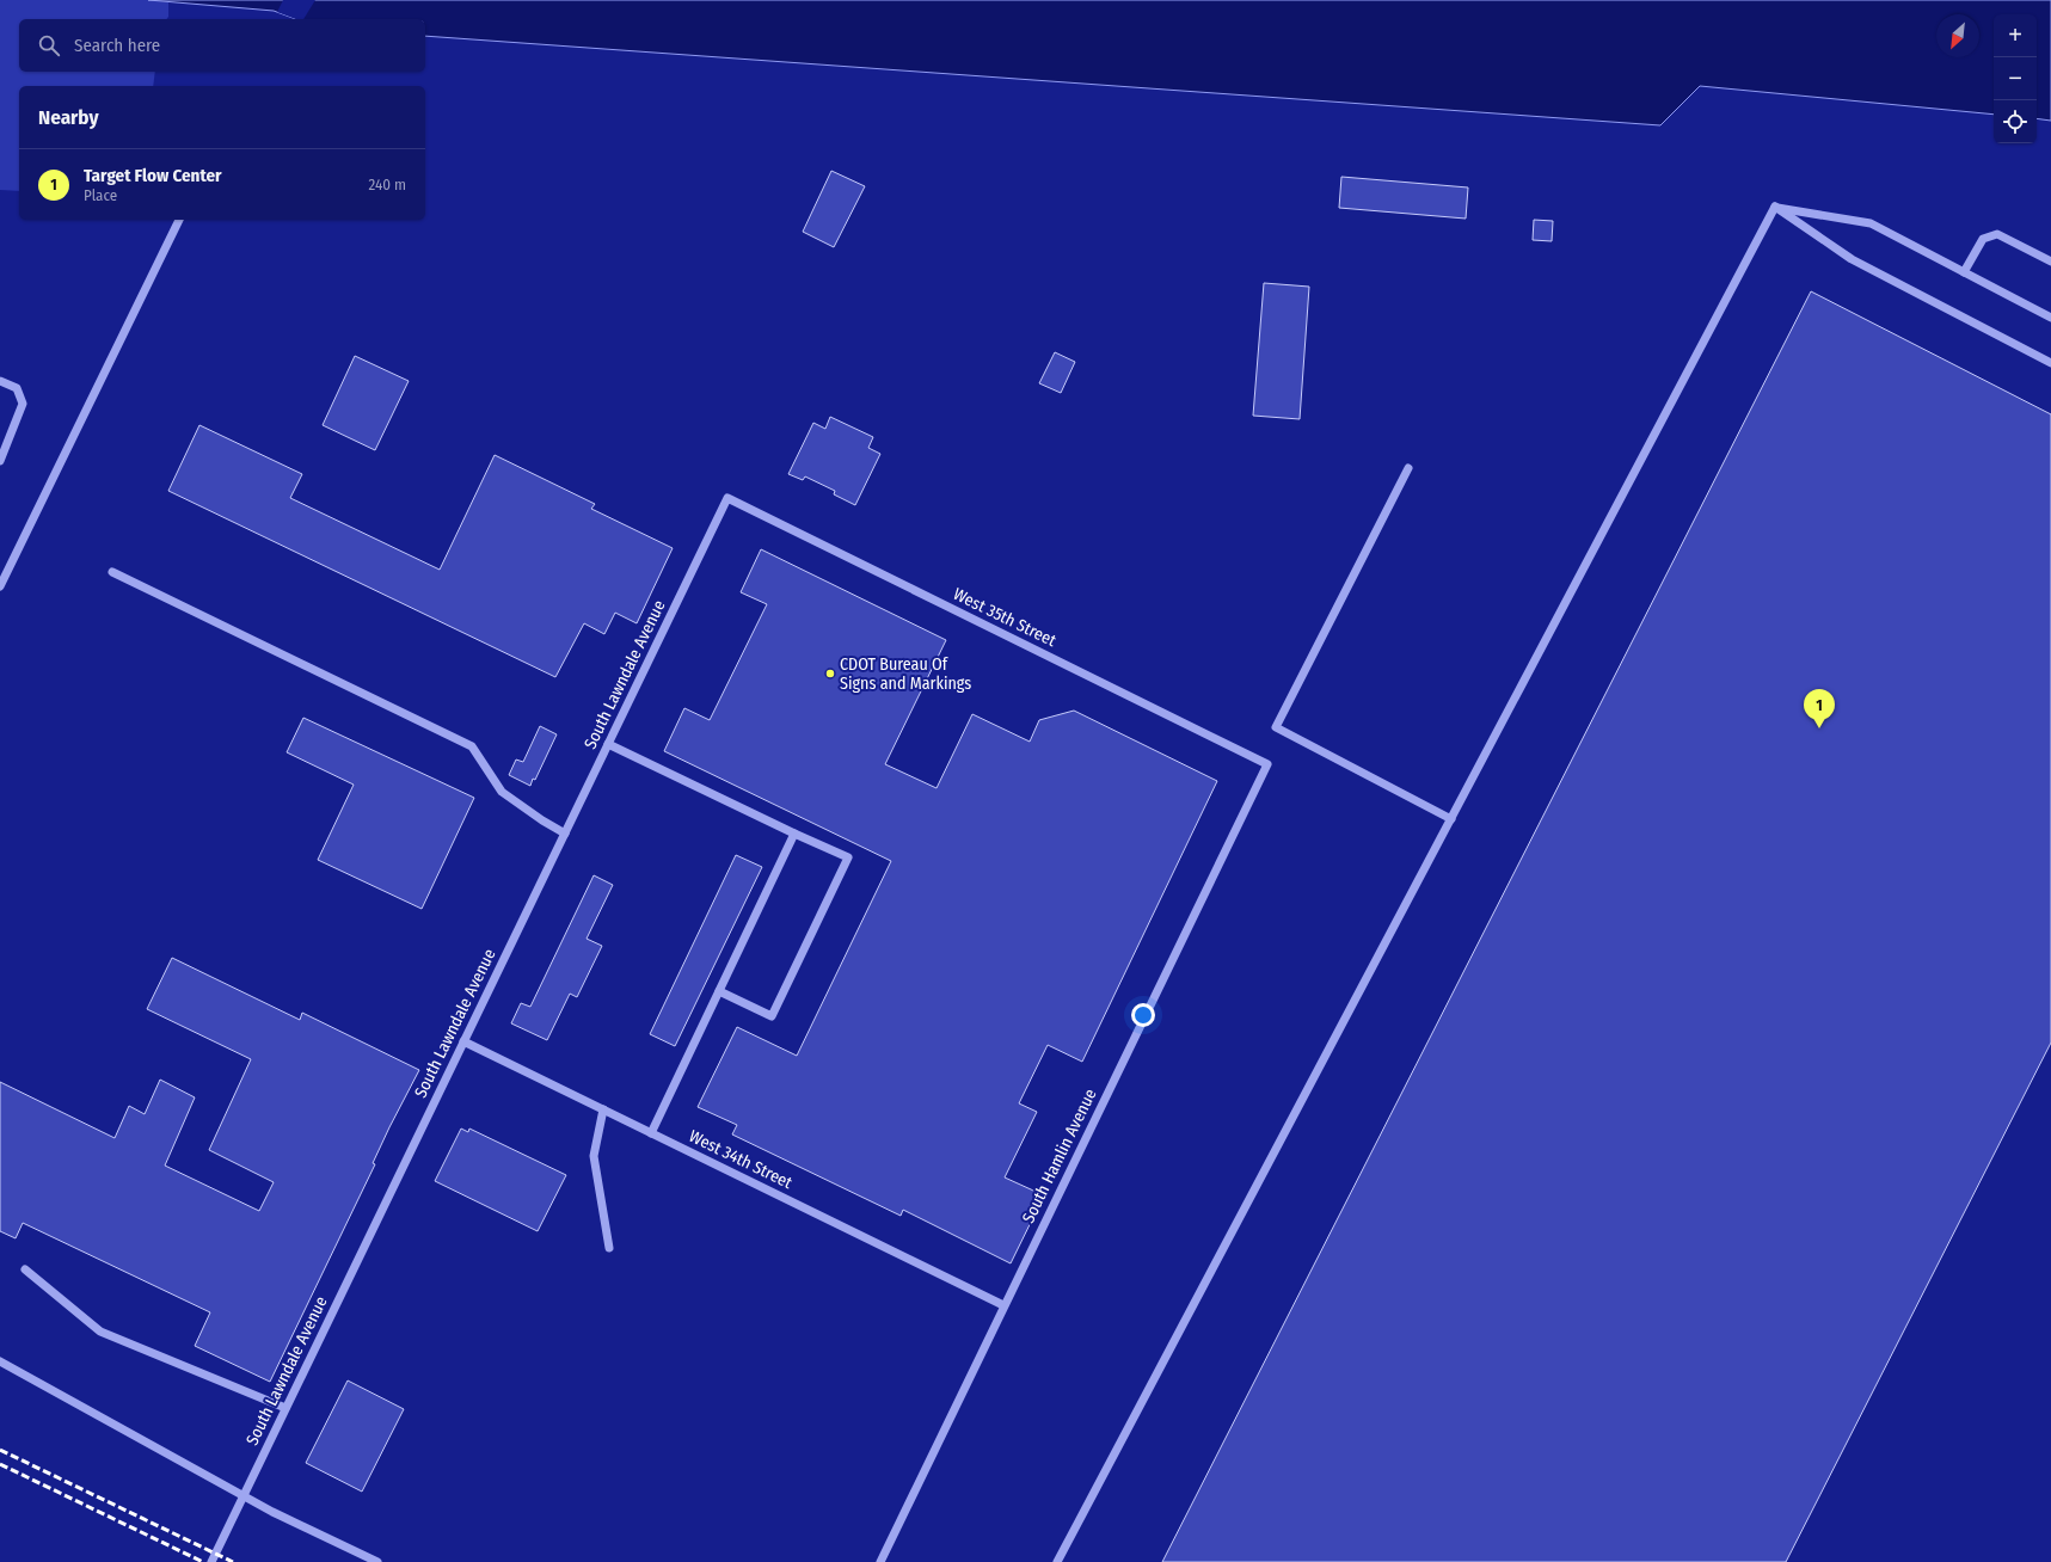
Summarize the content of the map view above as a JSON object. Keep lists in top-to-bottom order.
{
  "streets": {
    "street": [
      "West 35th Street",
      "South Lawndale Avenue",
      "South Hamlin Avenue",
      "West 34th Street"
    ]
  },
  "crossings": [
    ["West 35th Street", "South Lawndale Avenue"],
    ["West 35th Street", "South Hamlin Avenue"],
    ["South Lawndale Avenue", "West 34th Street"],
    ["South Hamlin Avenue", "West 34th Street"]
  ],
  "places": ["CDOT Bureau Of Signs and Markings"],
  "north": "bottom left",
  "page": {
    "map_buttons": ["+", "−"],
    "search": "Search here",
    "heading": "Nearby",
    "list": [
      {
        "mark": "1",
        "name": "Target Flow Center",
        "note": "Place",
        "value": "240 m"
      }
    ],
    "pins": "1"
  }
}
